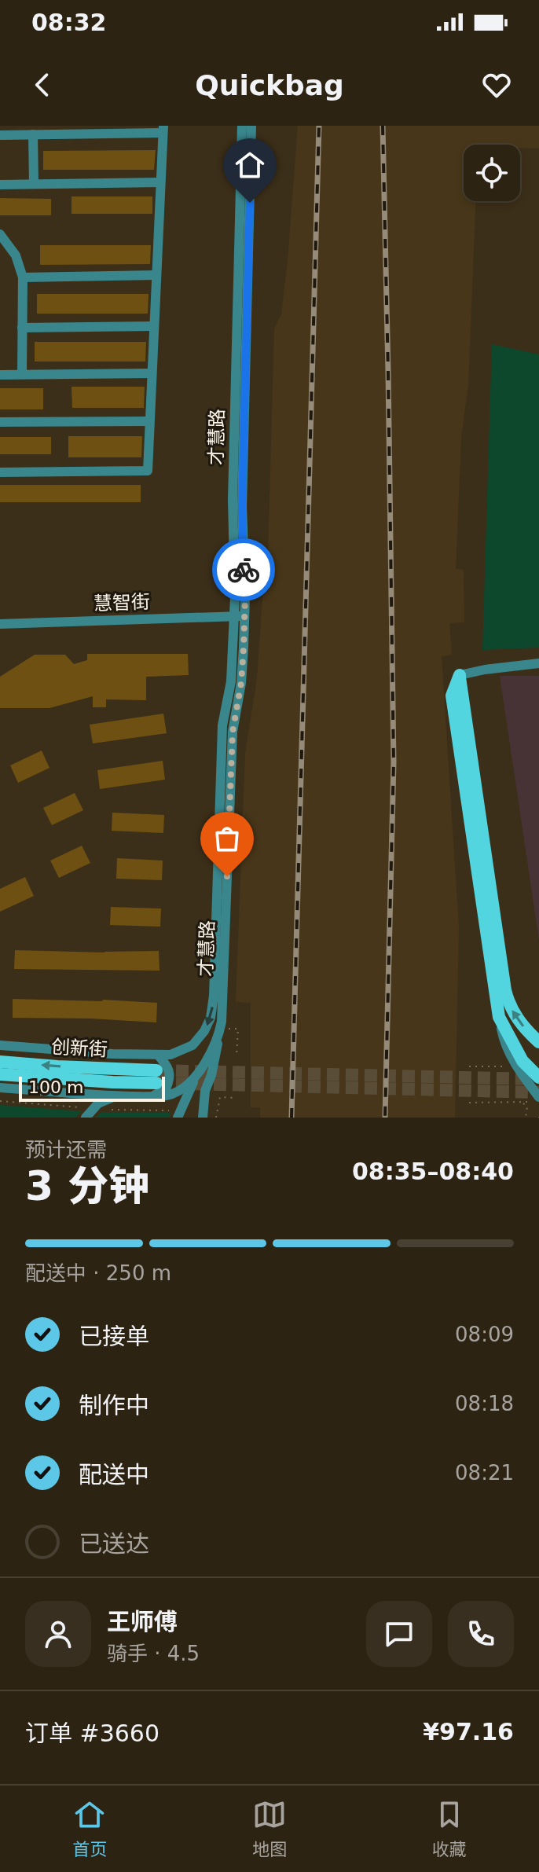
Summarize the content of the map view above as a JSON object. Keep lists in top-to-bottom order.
{
  "streets": {
    "main road": ["创新街"],
    "street": ["才慧路", "慧智街"]
  },
  "crossings": [
    ["才慧路", "慧智街"]
  ],
  "scale_bar": "100 m",
  "page": {
    "status": "08:32",
    "header": "Quickbag",
    "scale": "100 m",
    "heading": ["3 分钟", "预计还需", "08:35–08:40"],
    "panel": [
      "王师傅",
      "骑手 · 4.5",
      "订单 #3660",
      "¥97.16"
    ],
    "bar": "配送中 · 250 m",
    "list": [
      ["已接单", "08:09"],
      ["制作中", "08:18"],
      ["配送中", "08:21"],
      "已送达"
    ],
    "tabs": ["首页", "地图", "收藏"]
  }
}
